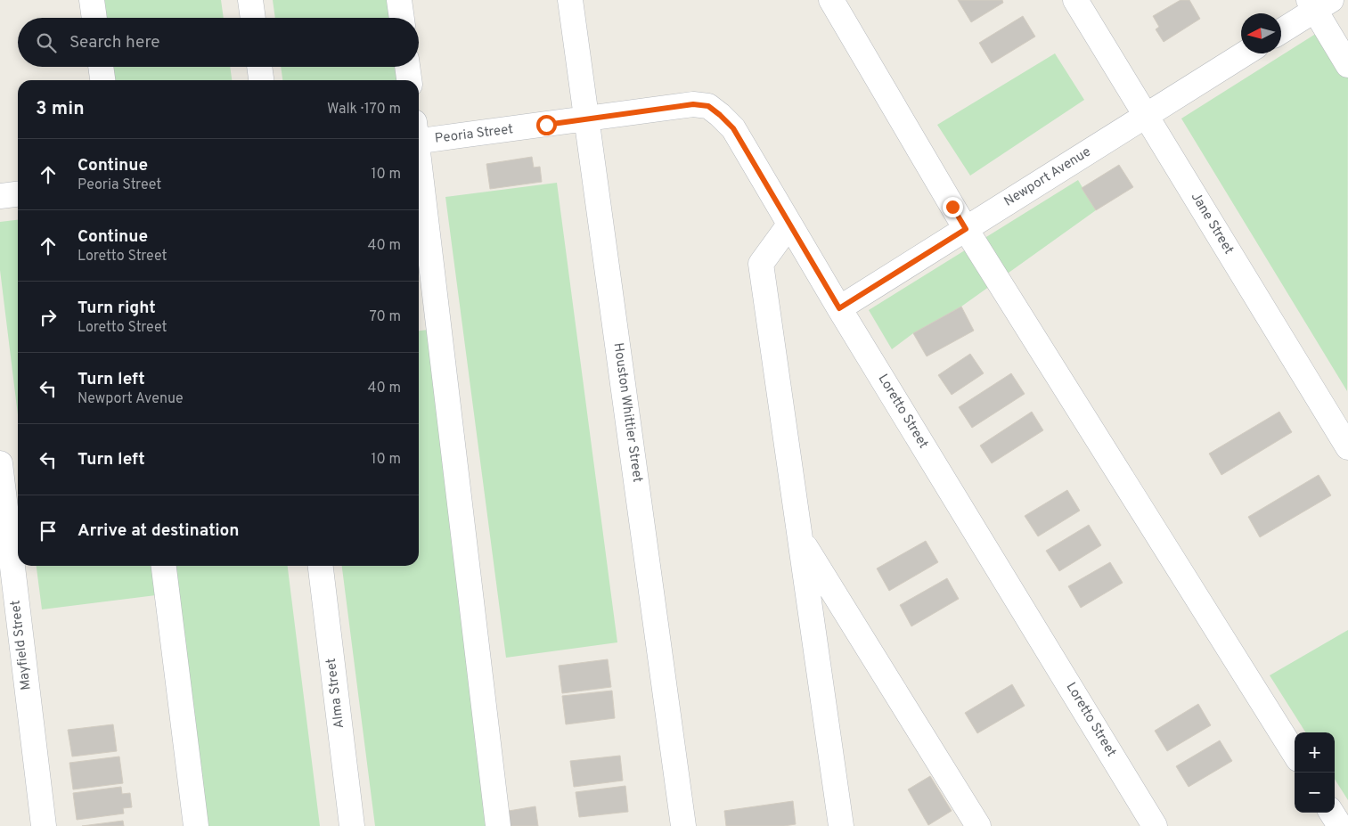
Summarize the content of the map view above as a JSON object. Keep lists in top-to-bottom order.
{
  "streets": {
    "street": [
      "Peoria Street",
      "Newport Avenue",
      "Jane Street",
      "Loretto Street",
      "Houston Whittier Street",
      "Mayfield Street",
      "Alma Street"
    ]
  },
  "crossings": [
    ["Peoria Street", "Loretto Street"],
    ["Peoria Street", "Houston Whittier Street"],
    ["Newport Avenue", "Jane Street"],
    ["Newport Avenue", "Loretto Street"],
    ["Loretto Street", "Houston Whittier Street"]
  ],
  "north": "left",
  "page": {
    "search": "Search here",
    "heading": ["3 min", "Walk · 170 m"],
    "list": [
      ["Continue", "Peoria Street", "10 m"],
      ["Continue", "Loretto Street", "40 m"],
      ["Turn right", "Loretto Street", "70 m"],
      ["Turn left", "Newport Avenue", "40 m"],
      ["Turn left", "10 m"],
      "Arrive at destination"
    ],
    "map_buttons": ["+", "−"]
  }
}
